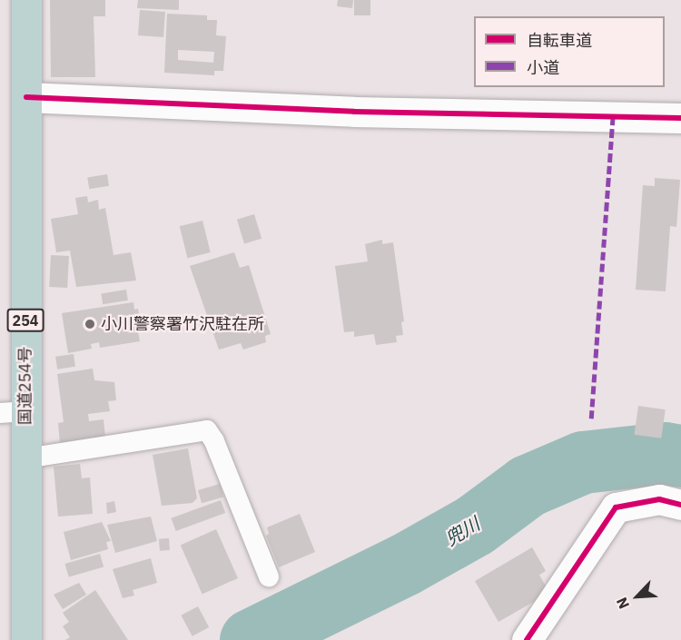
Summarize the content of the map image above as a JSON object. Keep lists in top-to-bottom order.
{
  "streets": {
    "highway": ["254", "国道254号"]
  },
  "water": ["兜川"],
  "places": ["小川警察署竹沢駐在所"],
  "legend": ["自転車道", "小道"],
  "north": "bottom left"
}
